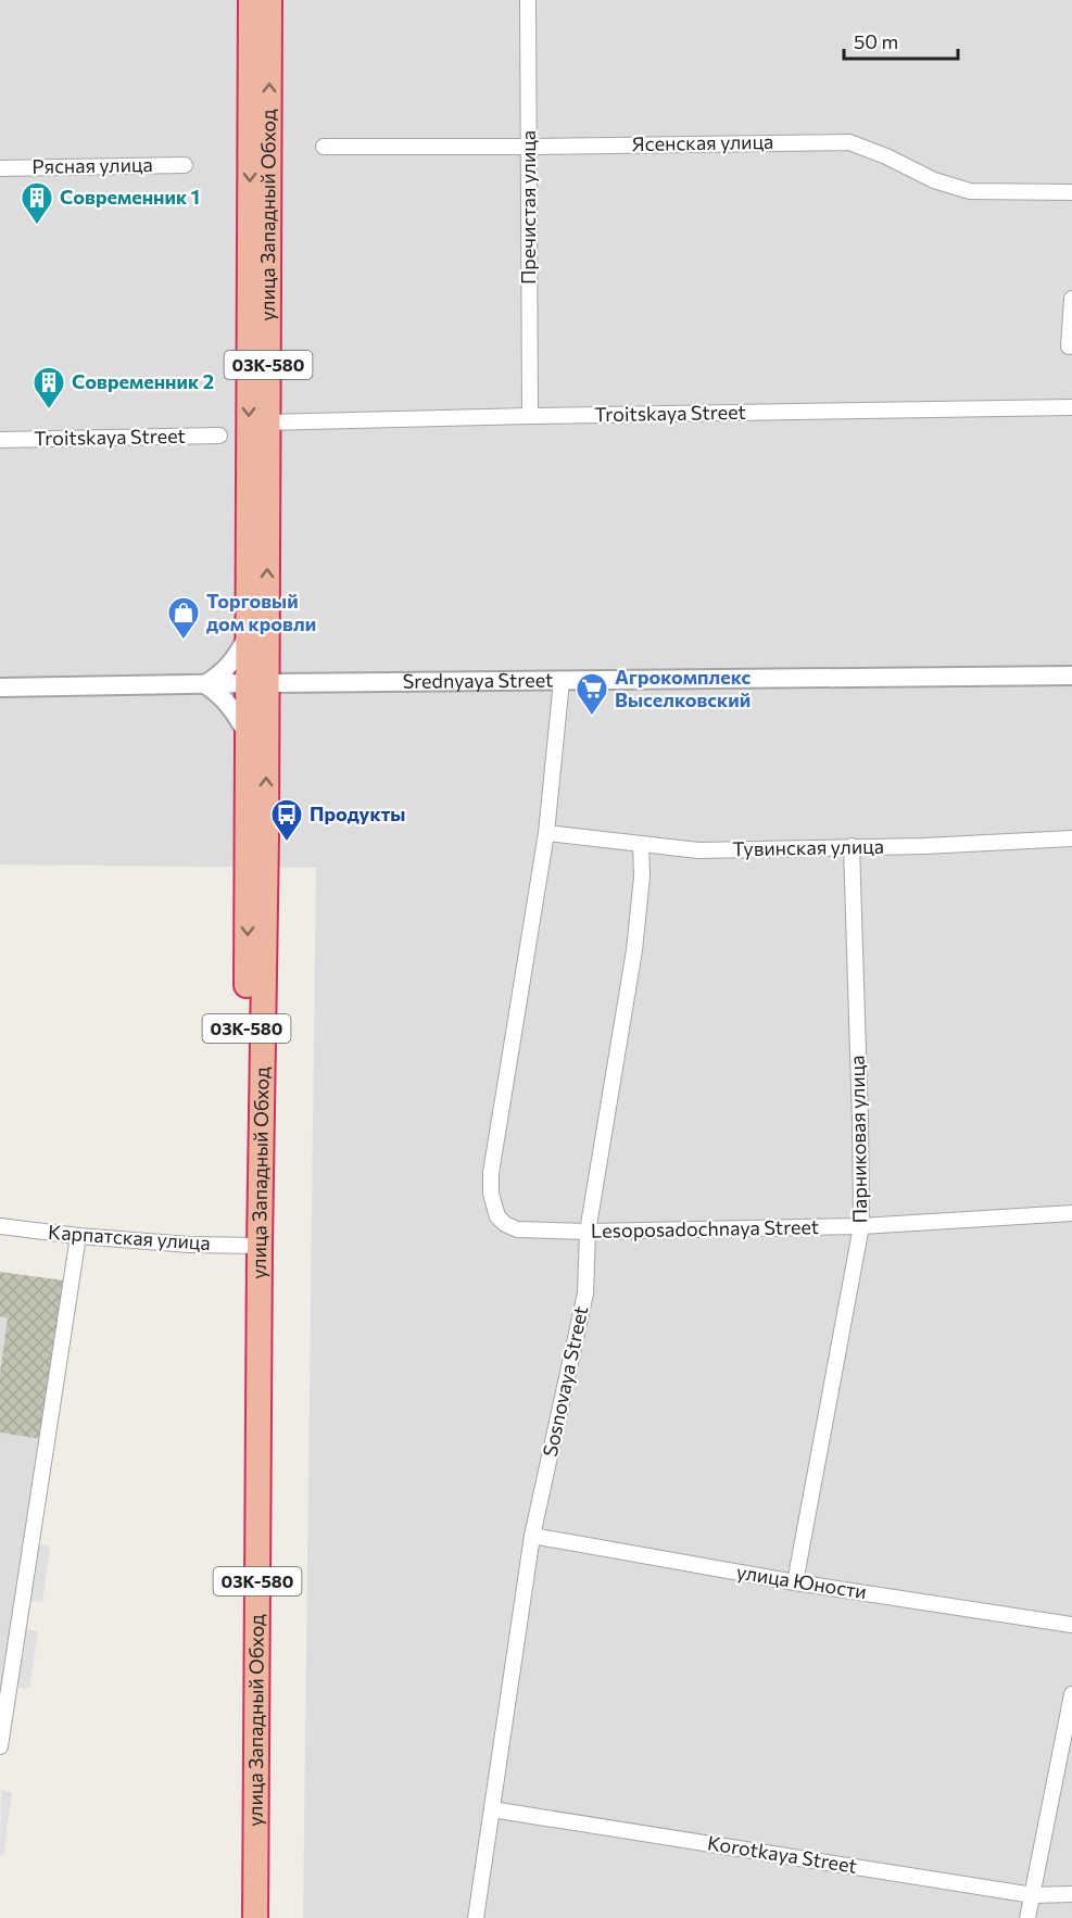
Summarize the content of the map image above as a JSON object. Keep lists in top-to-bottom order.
{
  "streets": {
    "highway": ["улица Западный Обход", "03К-580"],
    "street": [
      "Ясенская улица",
      "Рясная улица",
      "Пречистая улица",
      "Troitskaya Street",
      "Srednyaya Street",
      "Тувинская улица",
      "Парниковая улица",
      "Lesoposadochnaya Street",
      "Карпатская улица",
      "Sosnovaya Street",
      "улица Юности",
      "Korotkaya Street"
    ]
  },
  "crossings": [
    ["Ясенская улица", "Пречистая улица"],
    ["Пречистая улица", "Troitskaya Street"],
    ["улица Западный Обход", "Troitskaya Street"],
    ["улица Западный Обход", "Srednyaya Street"],
    ["улица Западный Обход", "Карпатская улица"],
    ["Тувинская улица", "Парниковая улица"],
    ["Тувинская улица", "Lesoposadochnaya Street"],
    ["Тувинская улица", "Sosnovaya Street"],
    ["Парниковая улица", "Lesoposadochnaya Street"],
    ["Парниковая улица", "улица Юности"],
    ["Lesoposadochnaya Street", "Sosnovaya Street"],
    ["Sosnovaya Street", "улица Юности"],
    ["Sosnovaya Street", "Korotkaya Street"]
  ],
  "places": {
    "building": ["Современник 1", "Современник 2"],
    "shop": ["Торговый дом кровли"],
    "supermarket": ["Агрокомплекс Выселковский"],
    "bus stop": ["Продукты"]
  },
  "scale_bar": "50 m"
}
